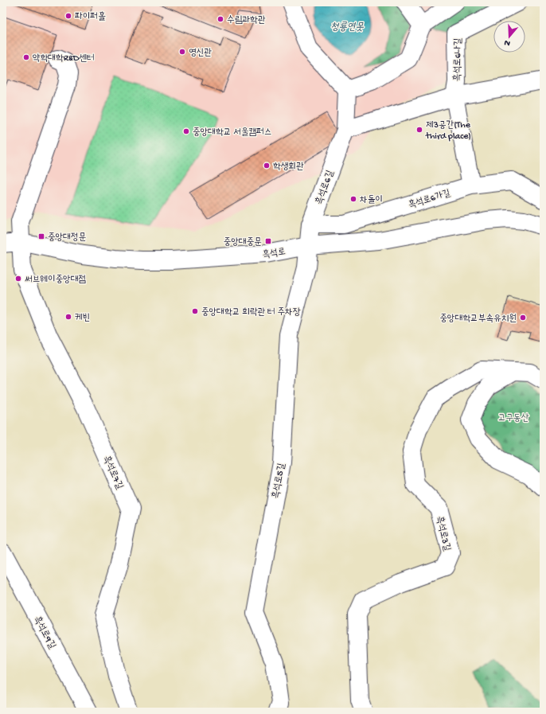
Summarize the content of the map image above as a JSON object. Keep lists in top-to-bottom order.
{
  "streets": {
    "street": [
      "흑석로6나길",
      "흑석로6길",
      "흑석로6가길",
      "흑석로",
      "흑석로7길",
      "흑석로5길",
      "흑석로3길",
      "흑석로9길"
    ]
  },
  "crossings": [
    ["흑석로6길", "흑석로6가길"],
    ["흑석로6길", "흑석로"],
    ["흑석로6길", "흑석로5길"],
    ["흑석로", "흑석로7길"],
    ["흑석로", "흑석로5길"]
  ],
  "water": ["청룡연못"],
  "parks": ["고구동산"],
  "places": {
    "other": [
      "파이퍼홀",
      "수림과학관",
      "영신관",
      "약학대학R&D센터",
      "제3공간(The third place)",
      "중앙대학교 서울캠퍼스",
      "학생회관",
      "차돌이",
      "써브웨이중앙대점",
      "중앙대학교 희락관 터 주차장",
      "케빈",
      "중앙대학교부속유치원"
    ],
    "transit": ["중앙대정문", "중앙대중문"]
  },
  "north": "bottom"
}
